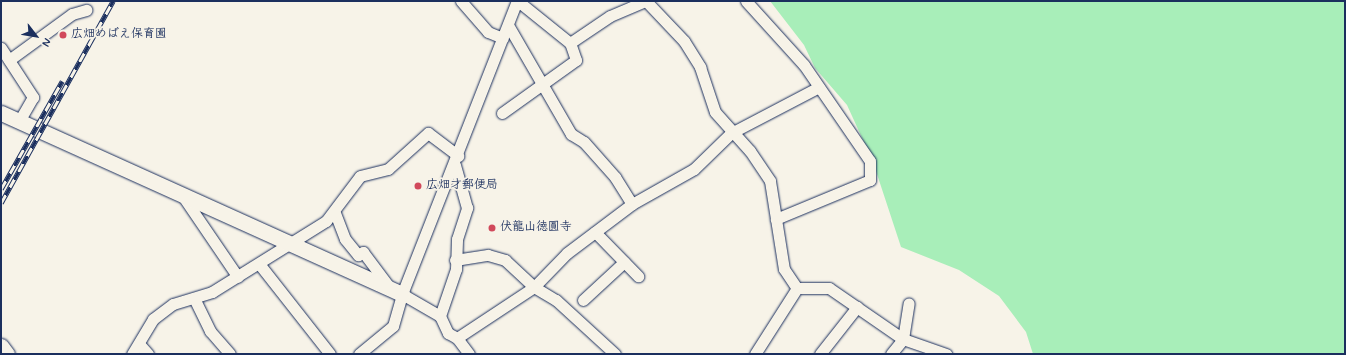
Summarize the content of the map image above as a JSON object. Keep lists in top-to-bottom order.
{
  "places": ["広畑めばえ保育園", "広畑才郵便局", "伏龍山徳圓寺"],
  "north": "bottom right"
}
